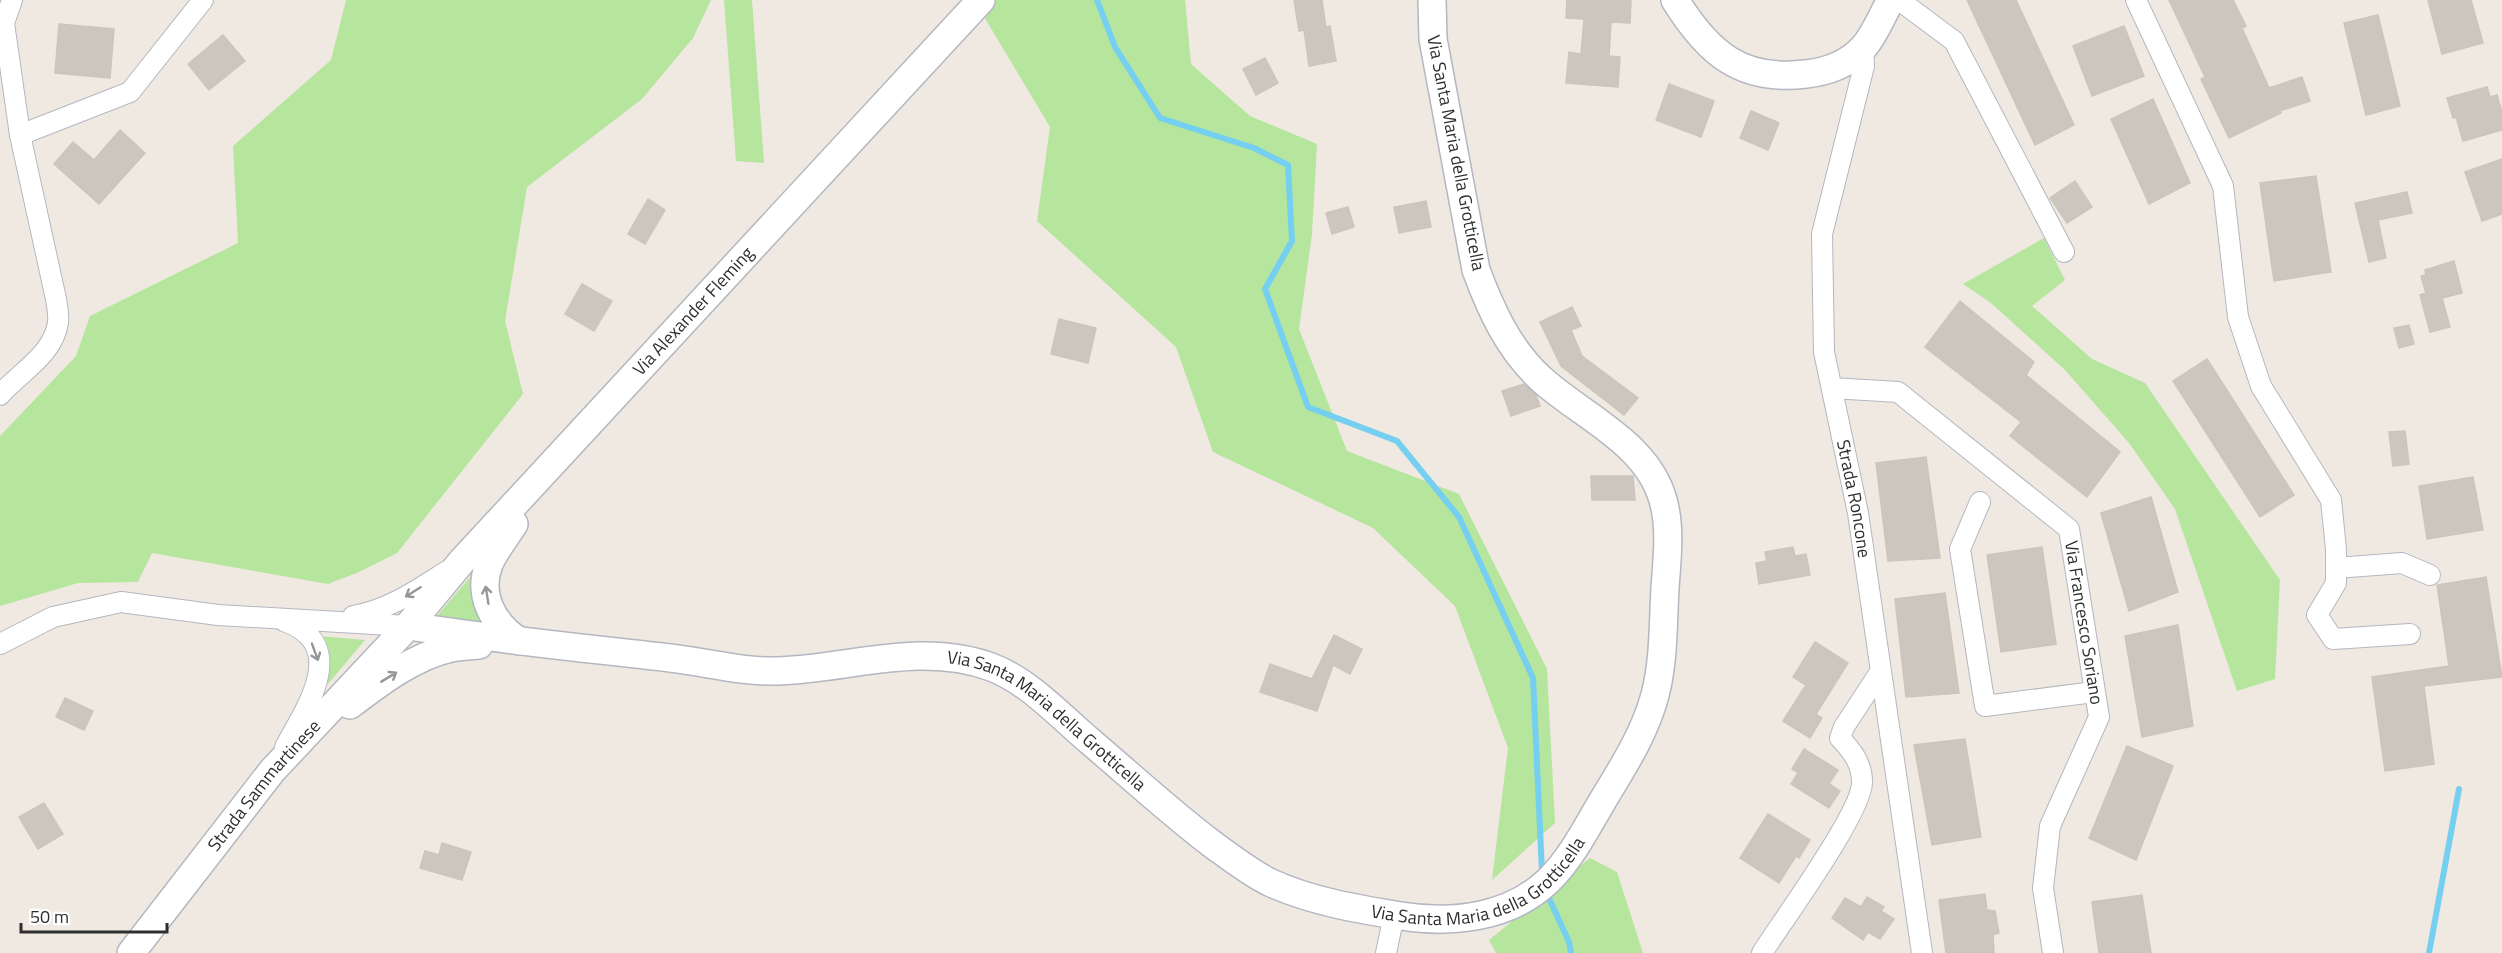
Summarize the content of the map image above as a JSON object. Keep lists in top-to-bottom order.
{
  "streets": {
    "street": [
      "Via Santa Maria della Grotticella",
      "Via Alexander Fleming",
      "Strada Roncone",
      "Via Francesco Soriano",
      "Strada Sammartinese"
    ]
  },
  "crossings": [
    ["Via Alexander Fleming", "Strada Sammartinese"],
    ["Strada Roncone", "Via Francesco Soriano"]
  ],
  "scale_bar": "50 m"
}
